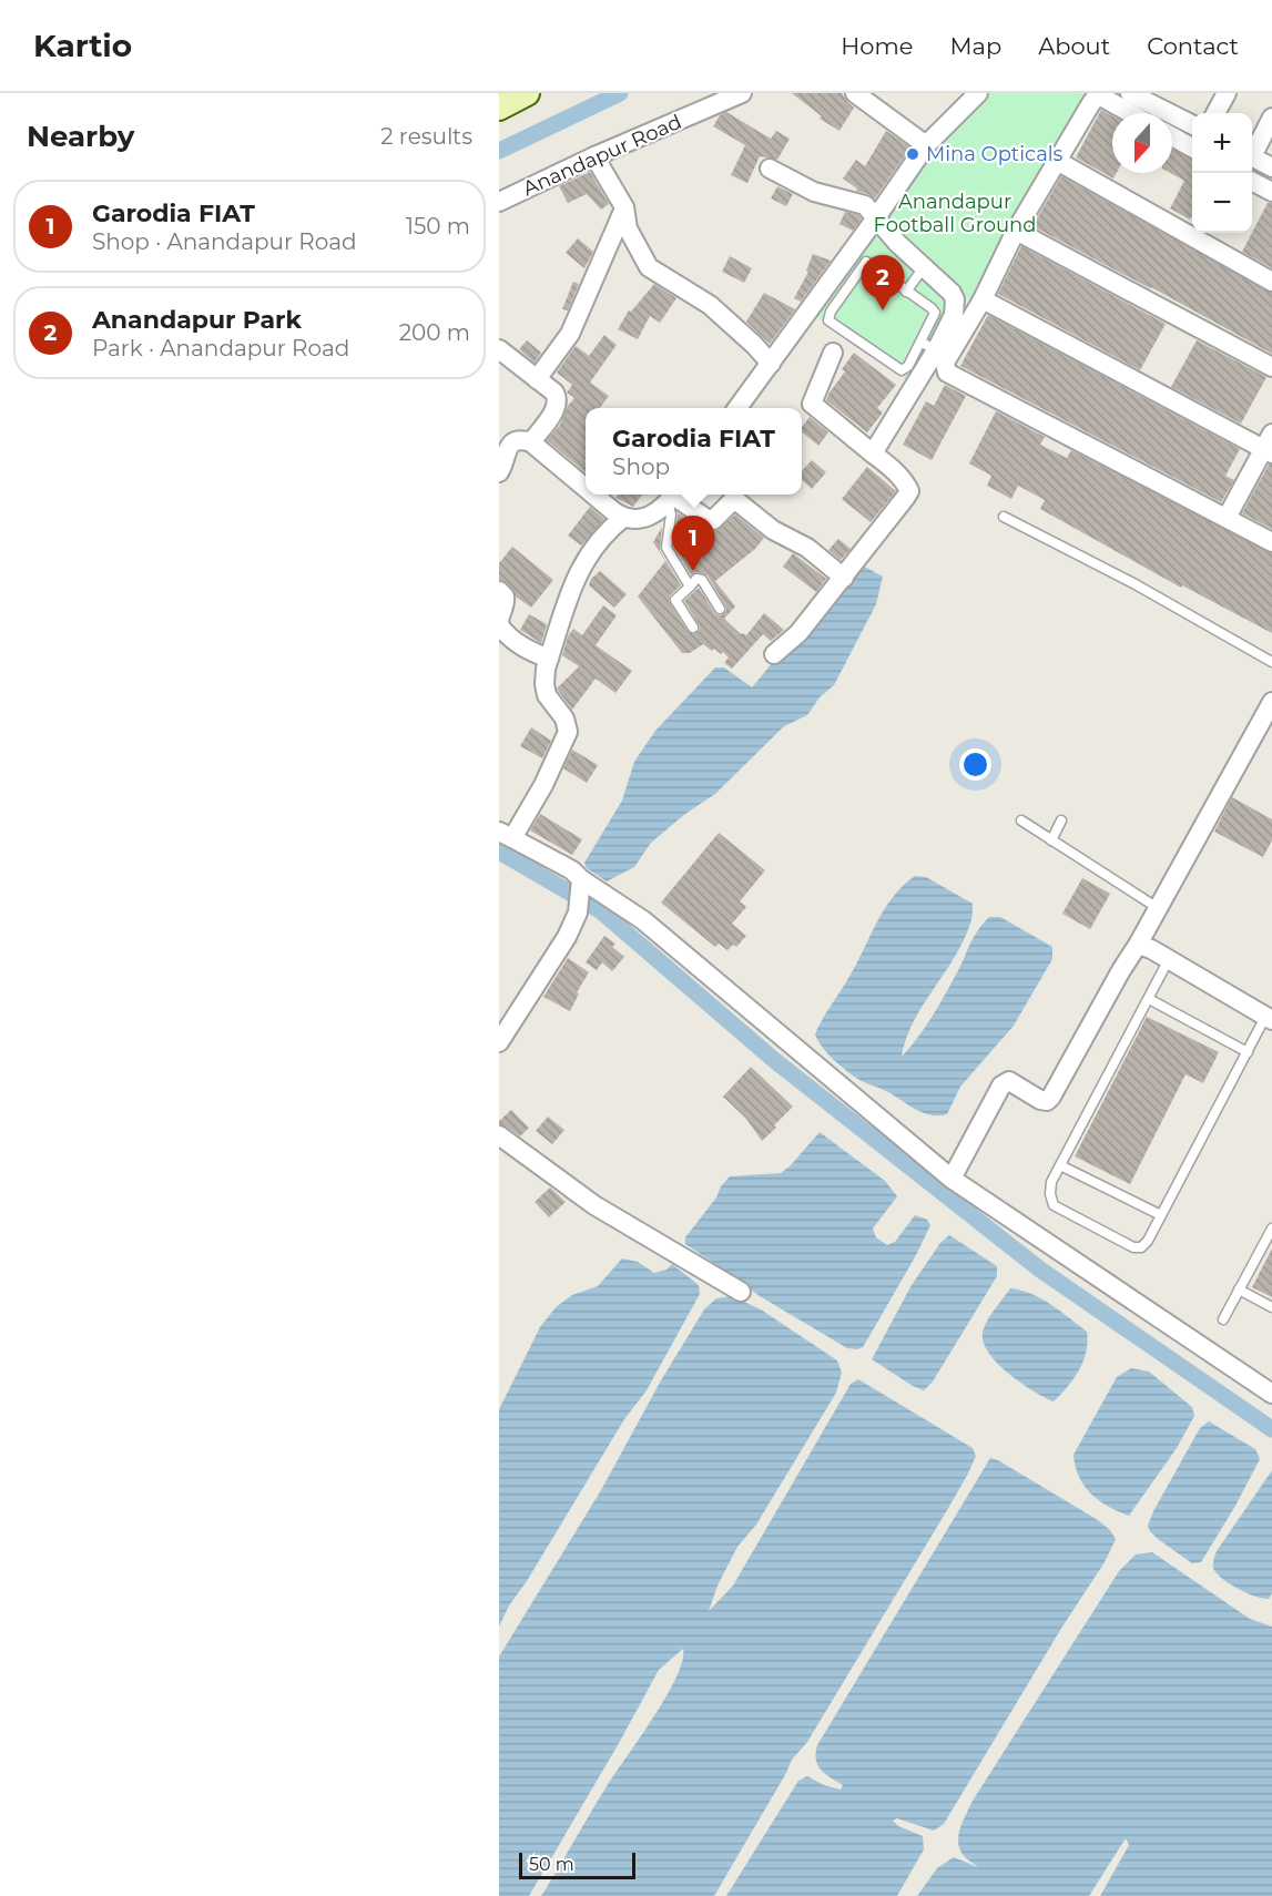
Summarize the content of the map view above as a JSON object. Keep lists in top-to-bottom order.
{
  "streets": {
    "street": ["Anandapur Road"]
  },
  "parks": ["Anandapur Football Ground"],
  "places": ["Mina Opticals"],
  "scale_bar": "50 m",
  "north": "bottom",
  "page": {
    "header": "Kartio",
    "nav": [
      "Home",
      "Map",
      "About",
      "Contact"
    ],
    "heading": ["Nearby", "2 results"],
    "map_buttons": ["+", "−"],
    "list": [
      {
        "mark": "1",
        "name": "Garodia FIAT",
        "note": "Shop · Anandapur Road",
        "value": "150 m"
      },
      {
        "mark": "2",
        "name": "Anandapur Park",
        "note": "Park · Anandapur Road",
        "value": "200 m"
      }
    ],
    "pins": ["2", "1"],
    "popup": ["Garodia FIAT", "Shop"],
    "scale": "50 m"
  }
}
